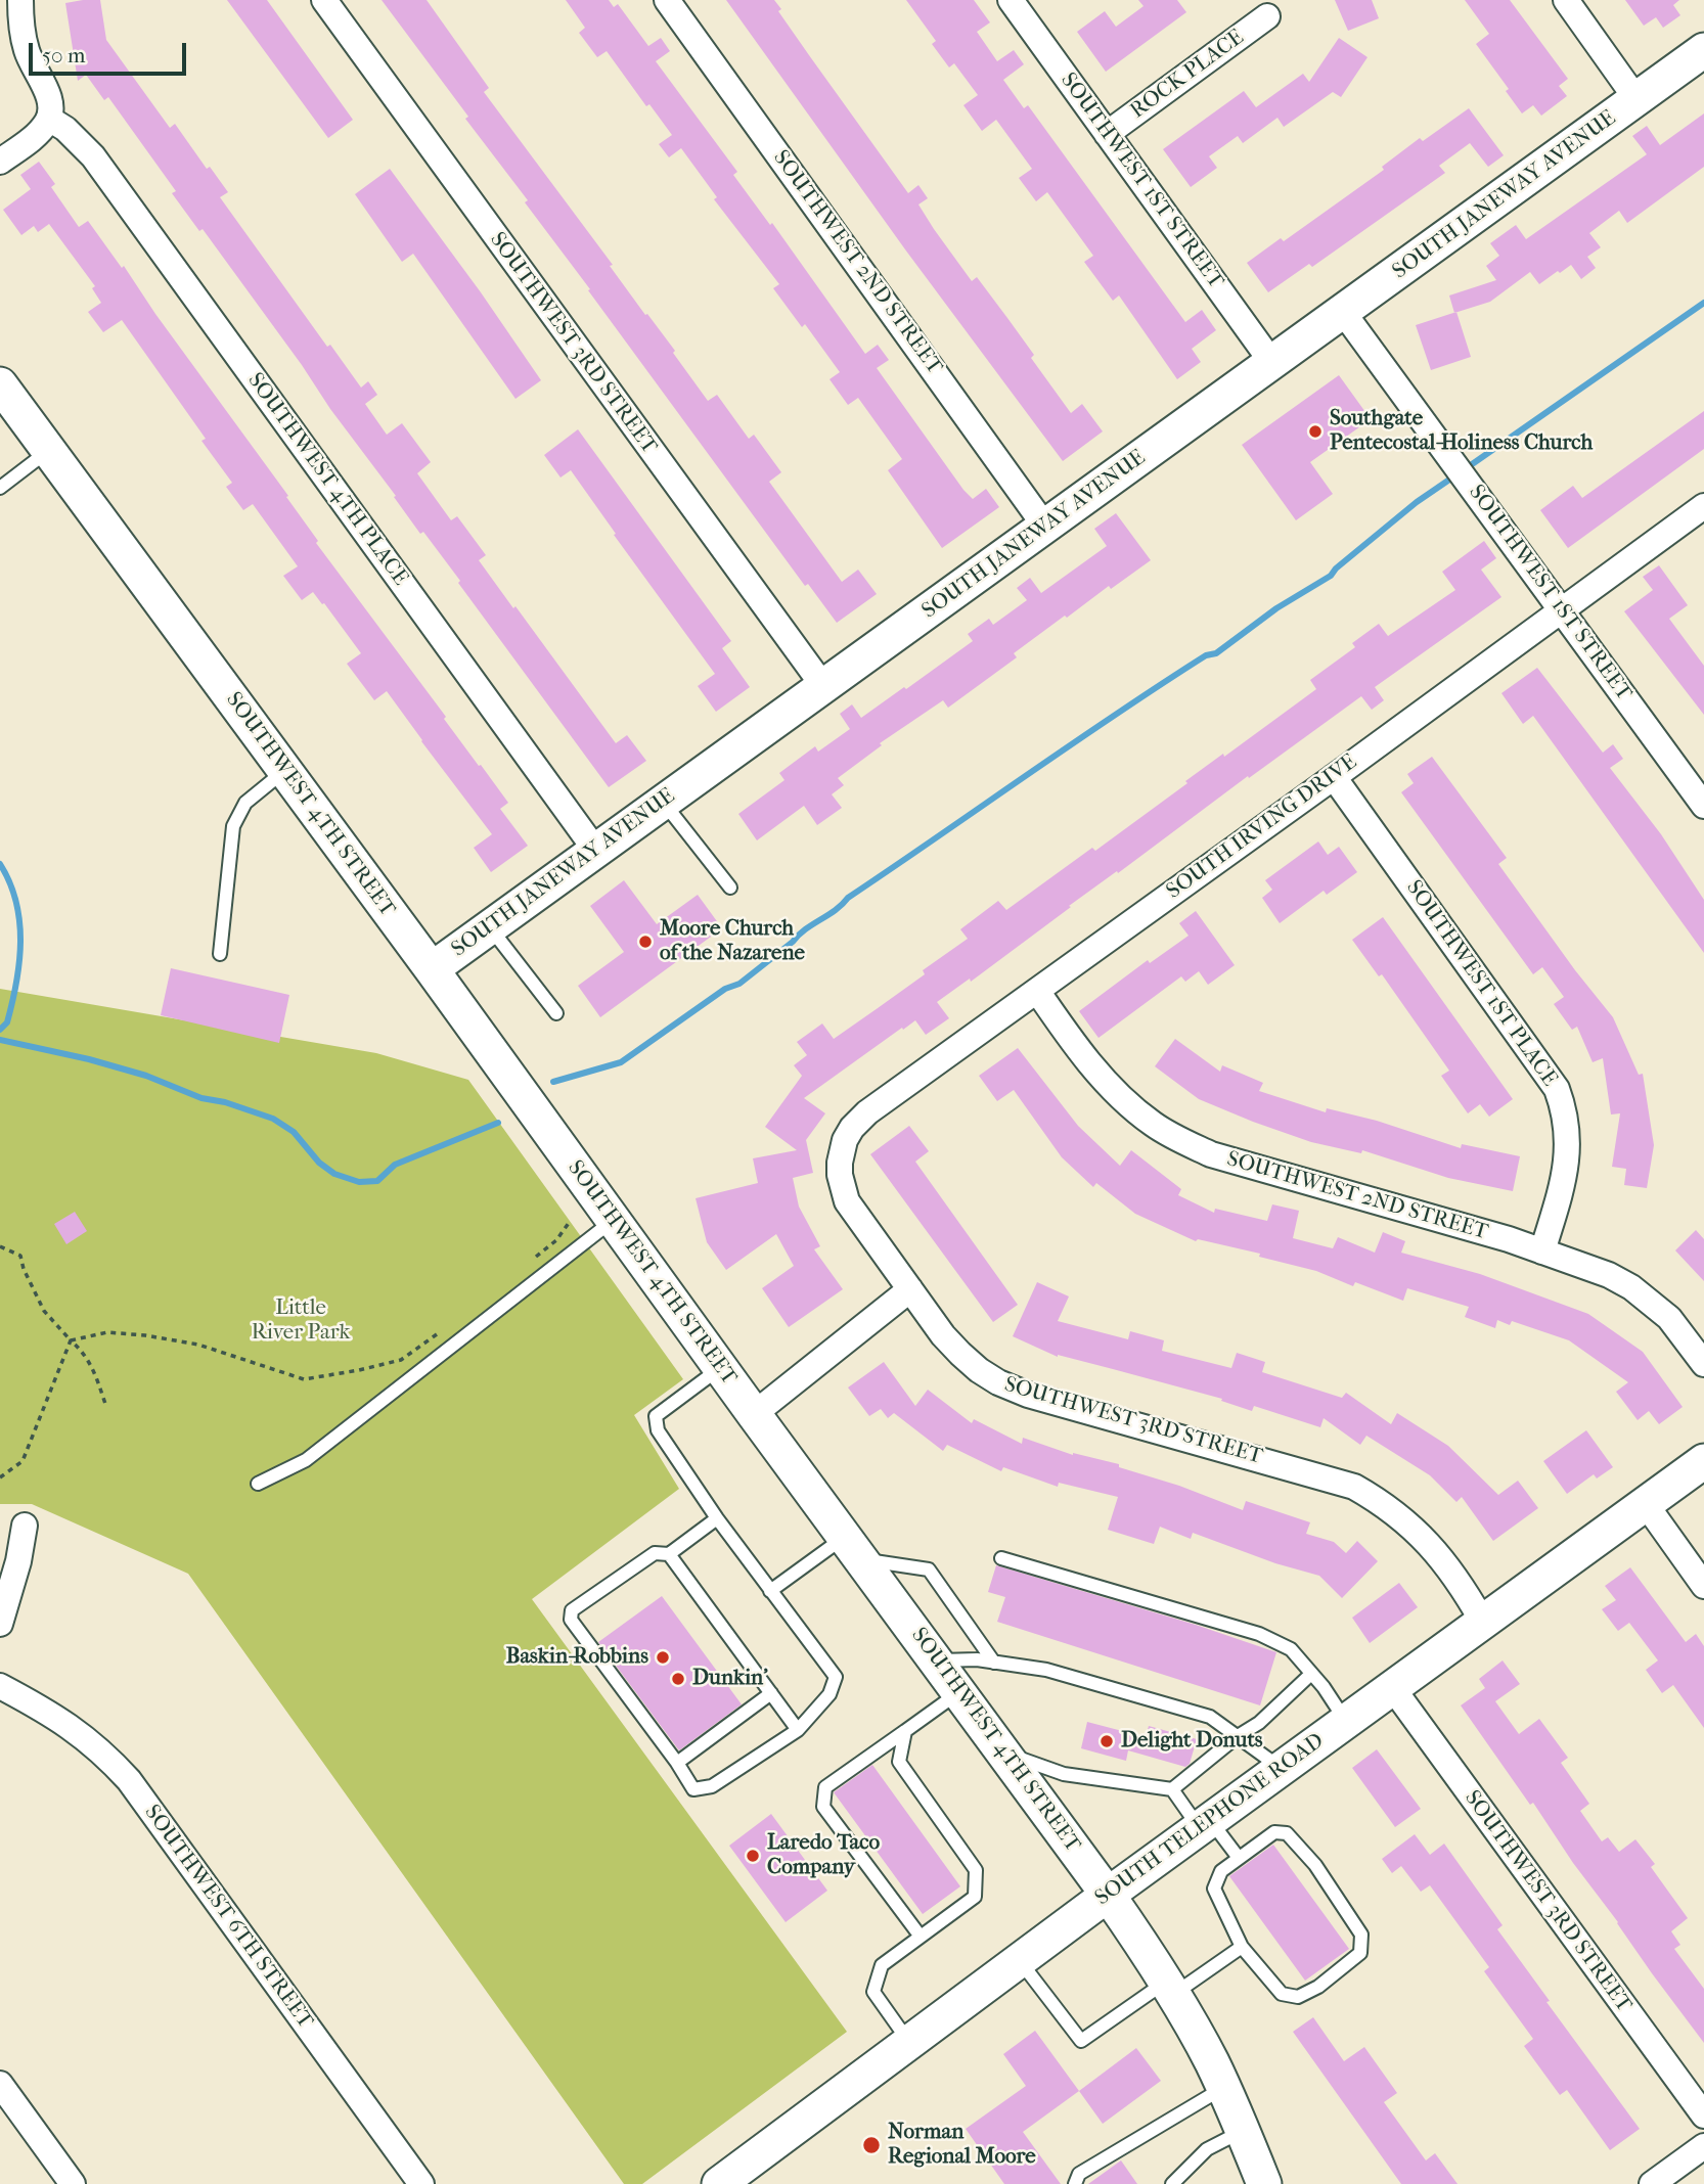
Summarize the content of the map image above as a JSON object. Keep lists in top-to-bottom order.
{
  "streets": {
    "main road": ["SOUTH JANEWAY AVENUE", "SOUTHWEST 4TH STREET", "SOUTH TELEPHONE ROAD"],
    "street": [
      "ROCK PLACE",
      "SOUTHWEST 1ST STREET",
      "SOUTHWEST 2ND STREET",
      "SOUTHWEST 3RD STREET",
      "SOUTHWEST 4TH PLACE",
      "SOUTH IRVING DRIVE",
      "SOUTHWEST 1ST PLACE",
      "SOUTHWEST 6TH STREET"
    ]
  },
  "crossings": [
    ["ROCK PLACE", "SOUTHWEST 1ST STREET"],
    ["SOUTHWEST 1ST STREET", "SOUTH JANEWAY AVENUE"],
    ["SOUTHWEST 1ST STREET", "SOUTH IRVING DRIVE"],
    ["SOUTH JANEWAY AVENUE", "SOUTHWEST 2ND STREET"],
    ["SOUTH JANEWAY AVENUE", "SOUTHWEST 3RD STREET"],
    ["SOUTH JANEWAY AVENUE", "SOUTHWEST 4TH PLACE"],
    ["SOUTH JANEWAY AVENUE", "SOUTHWEST 4TH STREET"],
    ["SOUTHWEST 2ND STREET", "SOUTH IRVING DRIVE"],
    ["SOUTHWEST 2ND STREET", "SOUTHWEST 1ST PLACE"],
    ["SOUTHWEST 3RD STREET", "SOUTH IRVING DRIVE"],
    ["SOUTHWEST 3RD STREET", "SOUTH TELEPHONE ROAD"],
    ["SOUTHWEST 4TH STREET", "SOUTH TELEPHONE ROAD"],
    ["SOUTH IRVING DRIVE", "SOUTHWEST 1ST PLACE"]
  ],
  "parks": ["Little River Park"],
  "places": [
    "Southgate Pentecostal-Holiness Church",
    "Moore Church of the Nazarene",
    "Baskin-Robbins",
    "Dunkin'",
    "Delight Donuts",
    "Laredo Taco Company",
    "Norman Regional Moore"
  ],
  "scale_bar": "50 m"
}
